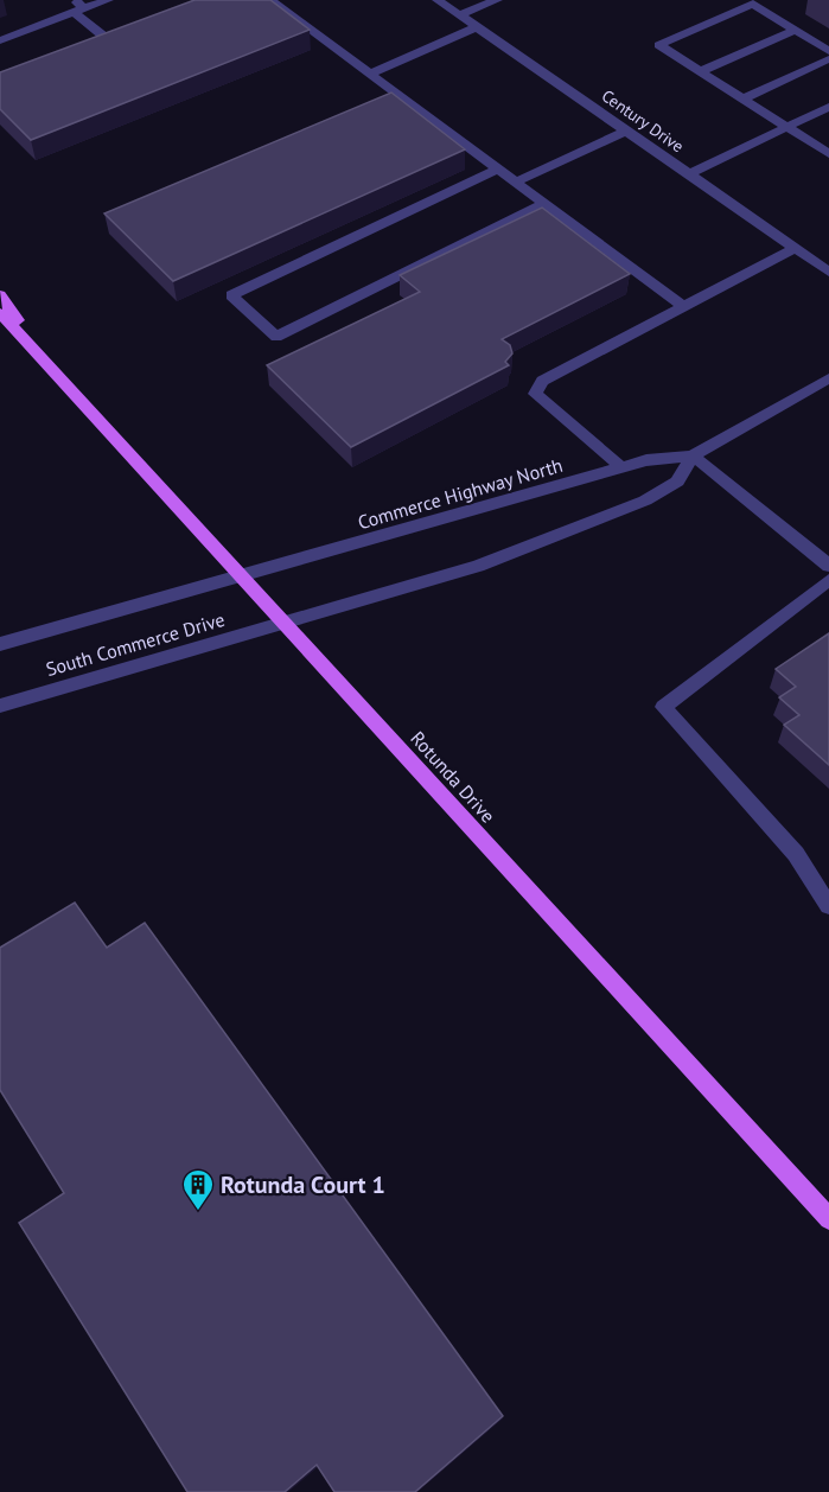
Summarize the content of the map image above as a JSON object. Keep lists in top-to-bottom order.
{
  "streets": {
    "main road": ["Rotunda Drive"],
    "street": ["Century Drive", "Commerce Highway North", "South Commerce Drive"]
  },
  "crossings": [
    ["Commerce Highway North", "South Commerce Drive"],
    ["Commerce Highway North", "Rotunda Drive"],
    ["South Commerce Drive", "Rotunda Drive"]
  ],
  "places": {
    "building": ["Rotunda Court 1"]
  }
}
